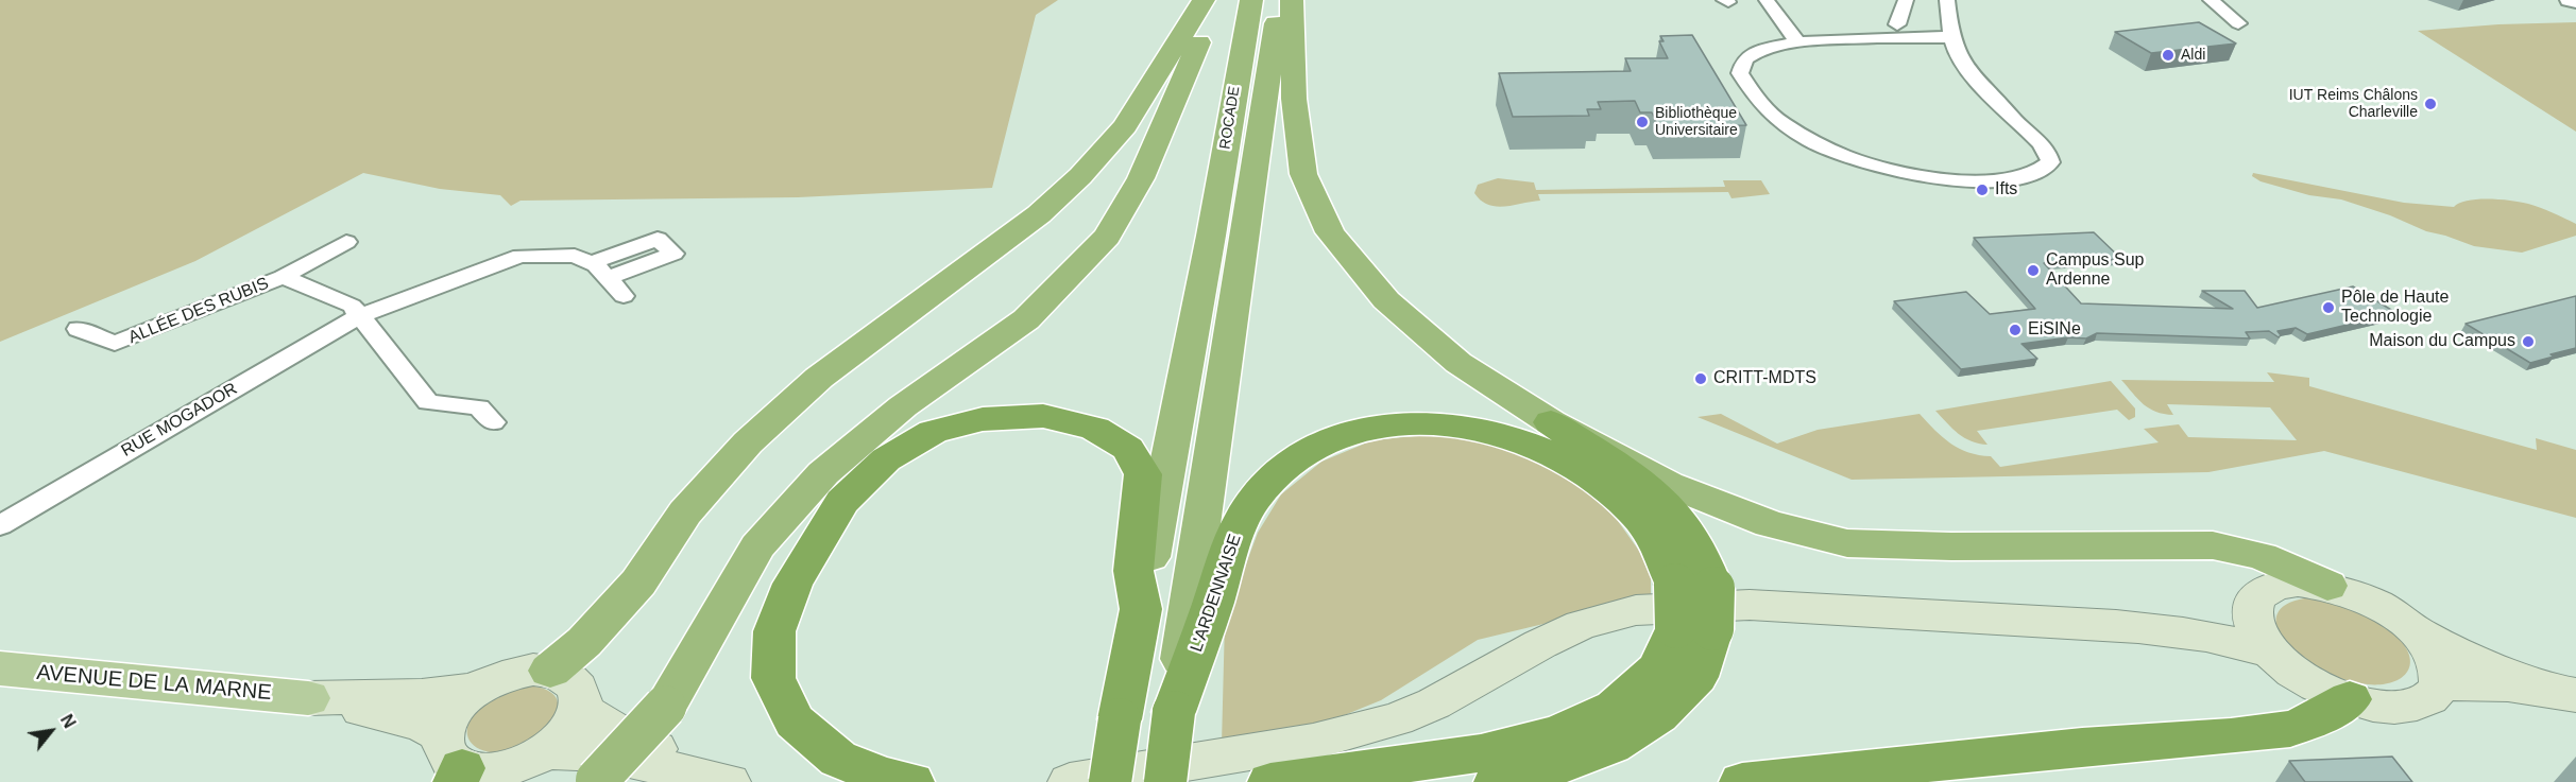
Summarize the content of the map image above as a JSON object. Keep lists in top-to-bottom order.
{
  "streets": {
    "highway": ["ROCADE", "L'ARDENNAISE"],
    "main road": ["AVENUE DE LA MARNE"],
    "street": ["ALLÉE DES RUBIS", "RUE MOGADOR"]
  },
  "crossings": [
    ["ALLÉE DES RUBIS", "RUE MOGADOR"]
  ],
  "places": [
    "Aldi",
    "IUT Reims Châlons Charleville",
    "Bibliothèque Universitaire",
    "Ifts",
    "Campus Sup Ardenne",
    "Pôle de Haute Technologie",
    "EiSINe",
    "Maison du Campus",
    "CRITT-MDTS"
  ],
  "north": "top right"
}
